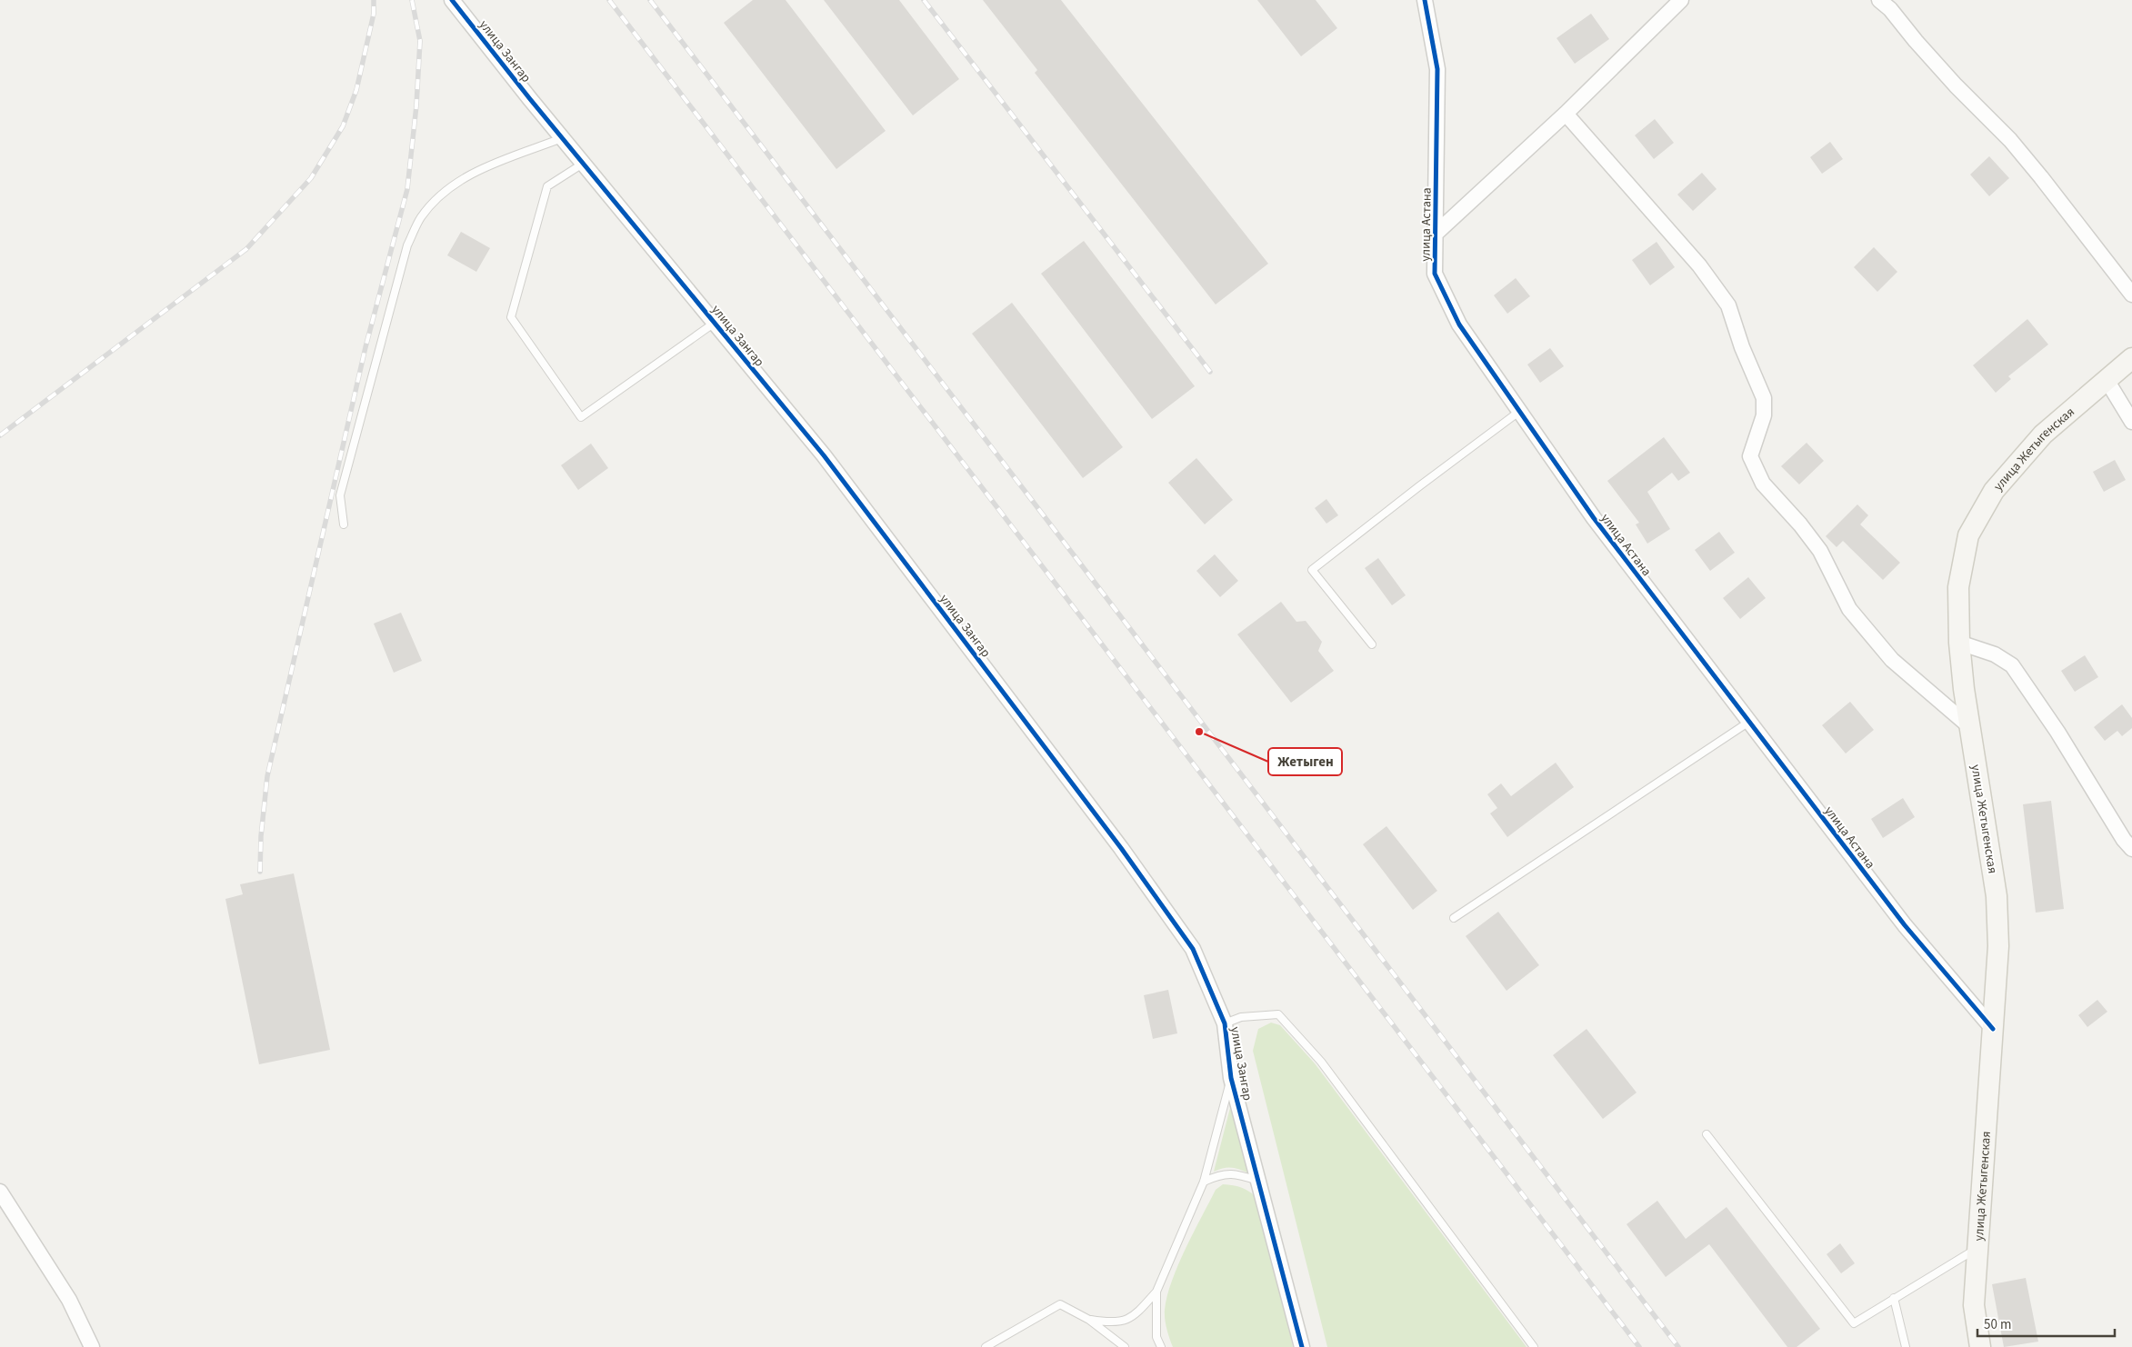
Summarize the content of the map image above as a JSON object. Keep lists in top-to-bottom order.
{
  "streets": {
    "main road": ["улица Жетыгенская"],
    "street": ["улица Зангар", "улица Астана"]
  },
  "crossings": [
    ["улица Астана", "улица Жетыгенская"]
  ],
  "places": ["Жетыген"],
  "scale_bar": "50 m"
}
